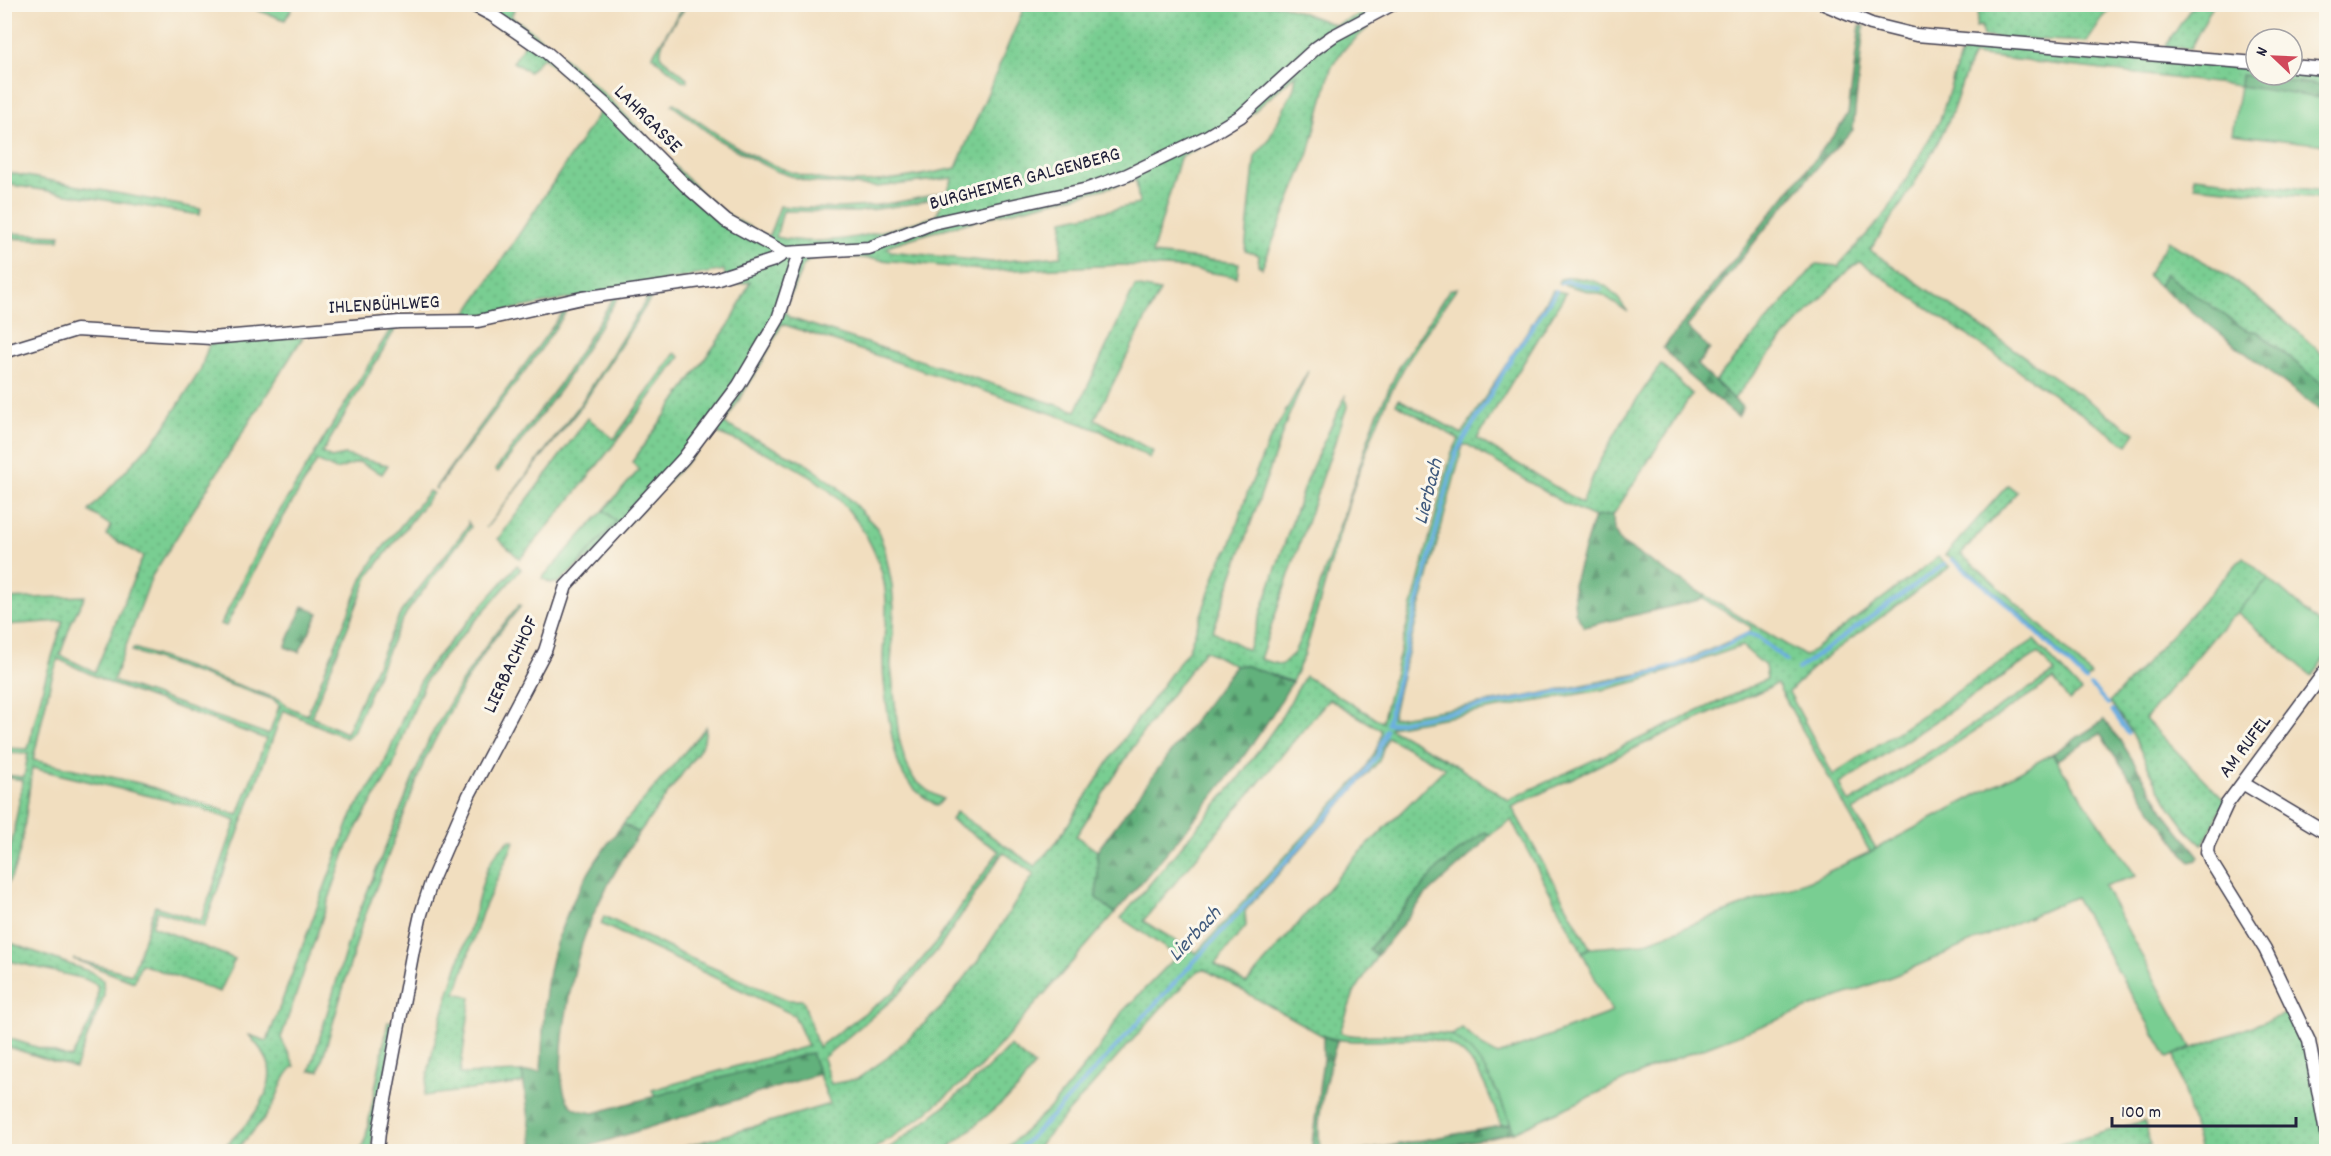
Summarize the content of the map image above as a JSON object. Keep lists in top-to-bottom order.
{
  "streets": {
    "street": [
      "LAHRGASSE",
      "BURGHEIMER GALGENBERG",
      "IHLENBÜHLWEG",
      "LIERBACHHOF",
      "AM RUFEL"
    ]
  },
  "crossings": [
    ["LAHRGASSE", "BURGHEIMER GALGENBERG"],
    ["LAHRGASSE", "IHLENBÜHLWEG"],
    ["LAHRGASSE", "LIERBACHHOF"],
    ["BURGHEIMER GALGENBERG", "LIERBACHHOF"]
  ],
  "water": ["Lierbach"],
  "scale_bar": "100 m",
  "north": "top left"
}
